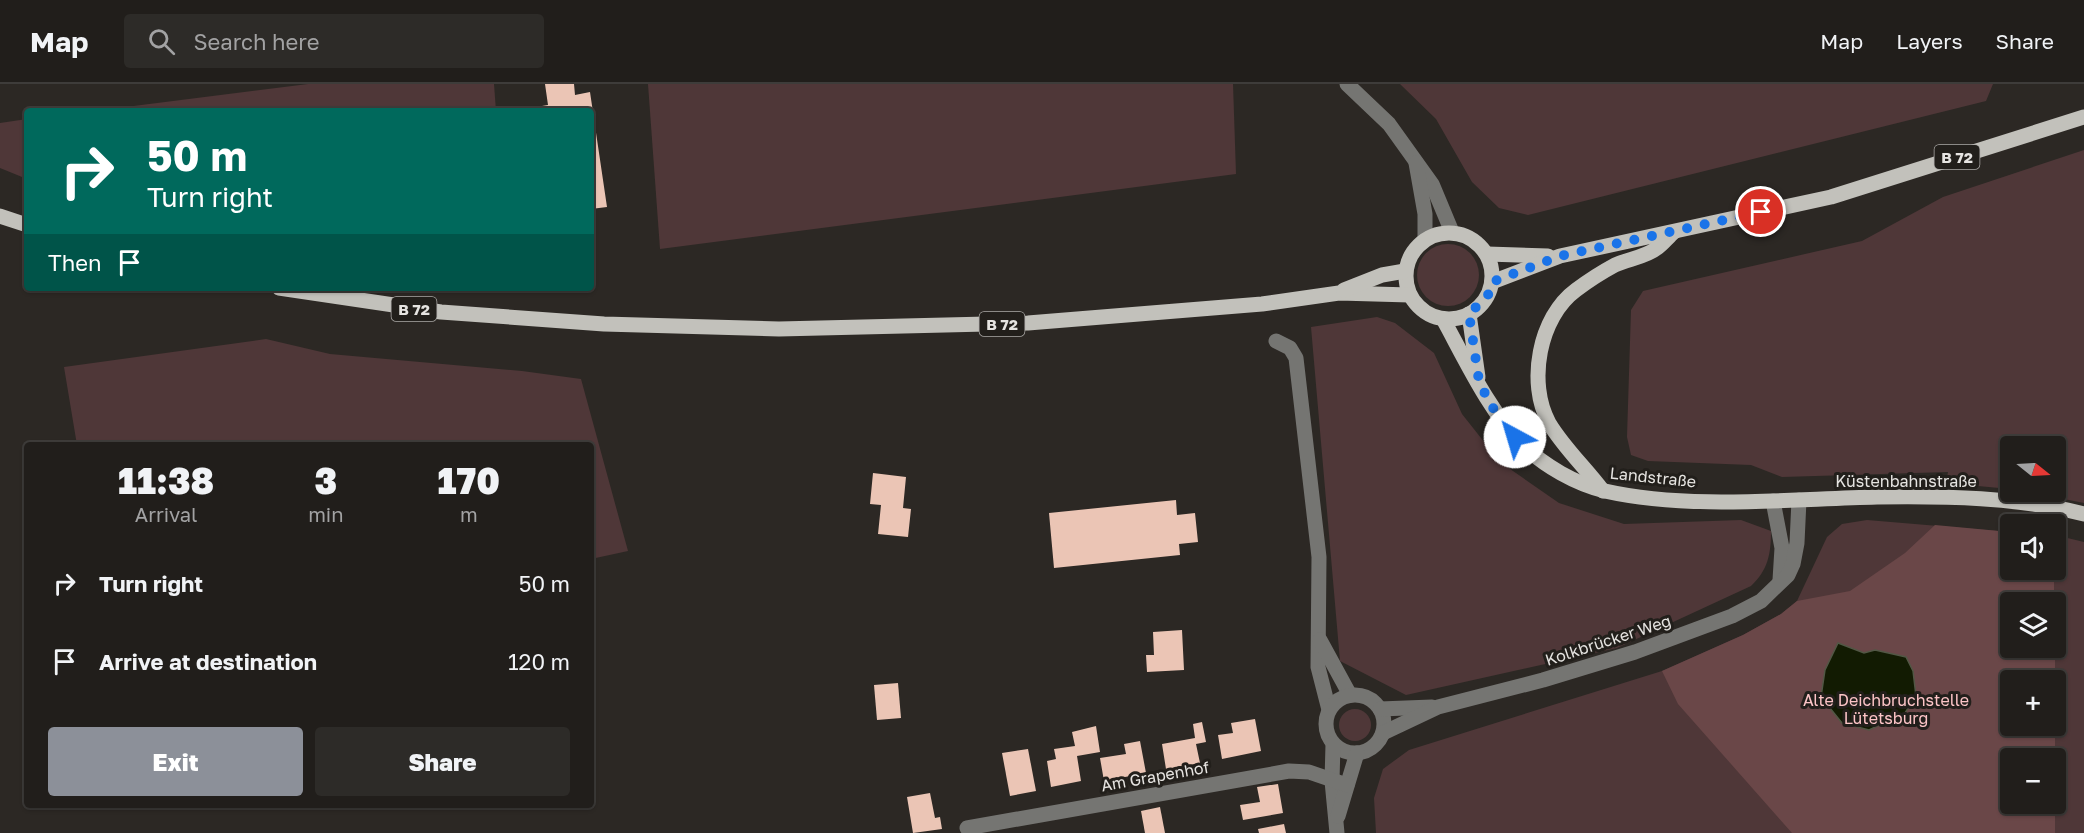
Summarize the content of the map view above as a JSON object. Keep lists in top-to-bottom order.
{
  "streets": {
    "main road": ["B 72", "Landstraße", "Küstenbahnstraße"],
    "street": ["Kolkbrücker Weg", "Am Grapenhof"]
  },
  "crossings": [
    ["B 72", "Landstraße"],
    ["Landstraße", "Küstenbahnstraße"],
    ["Landstraße", "Kolkbrücker Weg"],
    ["Küstenbahnstraße", "Kolkbrücker Weg"]
  ],
  "parks": ["Alte Deichbruchstelle Lütetsburg"],
  "north": "right",
  "page": {
    "header": "Map",
    "search": "Search here",
    "nav": ["Map", "Layers", "Share"],
    "turn": ["50 m", "Turn right"],
    "then": "Then",
    "map_buttons": ["+", "−"],
    "eta": [
      "11:38",
      "Arrival",
      "3",
      "min",
      "170",
      "m"
    ],
    "list": [
      {
        "name": "Turn right",
        "value": "50 m"
      },
      {
        "name": "Arrive at destination",
        "value": "120 m"
      }
    ],
    "buttons": ["Exit", "Share"]
  }
}
